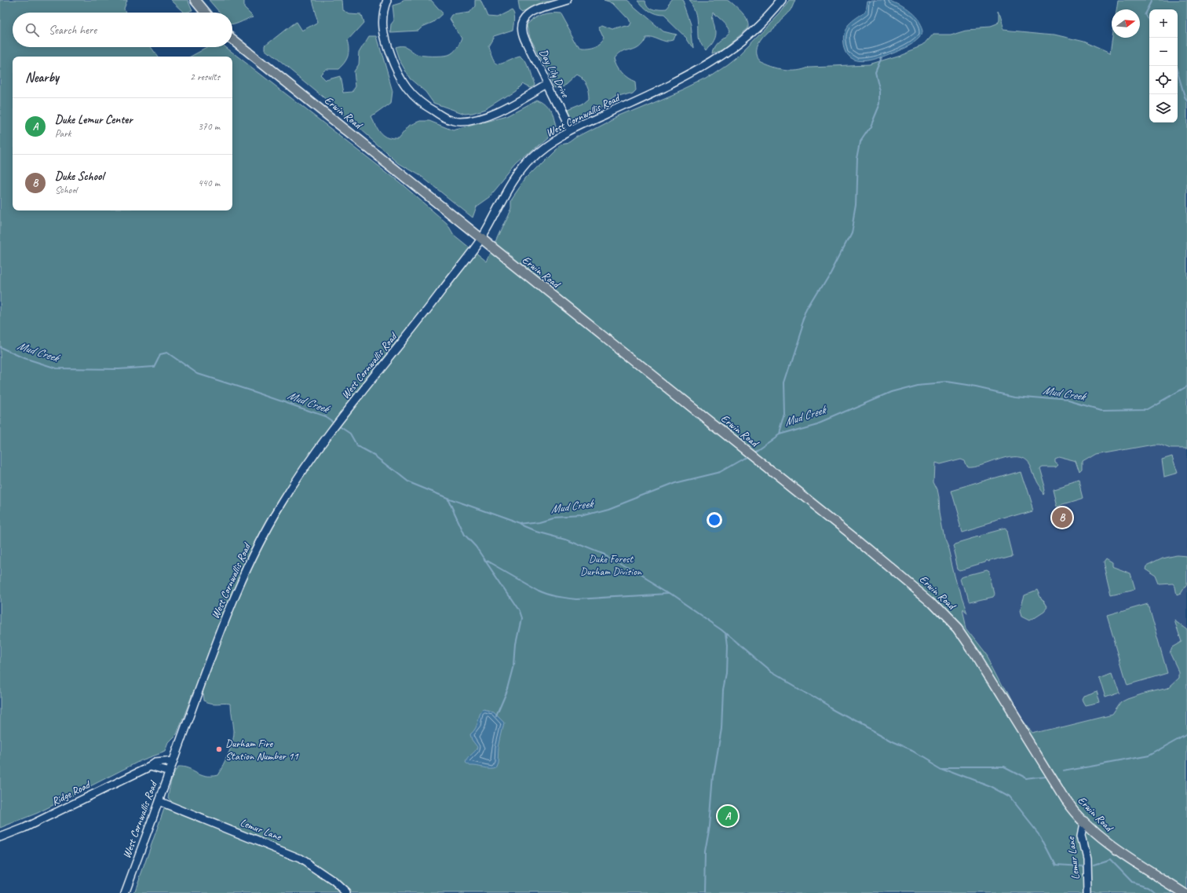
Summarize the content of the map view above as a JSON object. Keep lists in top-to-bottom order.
{
  "streets": {
    "main road": ["Erwin Road"],
    "street": [
      "Day Lily Drive",
      "West Cornwallis Road",
      "Ridge Road",
      "Lemur Lane"
    ]
  },
  "crossings": [
    ["Day Lily Drive", "West Cornwallis Road"],
    ["Erwin Road", "West Cornwallis Road"],
    ["Erwin Road", "Lemur Lane"],
    ["West Cornwallis Road", "Ridge Road"],
    ["West Cornwallis Road", "Lemur Lane"]
  ],
  "water": ["Mud Creek"],
  "parks": ["Duke Forest Durham Division"],
  "places": ["Durham Fire Station Number 11"],
  "north": "right",
  "page": {
    "map_buttons": ["+", "−"],
    "search": "Search here",
    "heading": ["Nearby", "2 results"],
    "list": [
      {
        "mark": "A",
        "name": "Duke Lemur Center",
        "note": "Park",
        "value": "370 m"
      },
      {
        "mark": "B",
        "name": "Duke School",
        "note": "School",
        "value": "440 m"
      }
    ],
    "pins": ["B", "A"]
  }
}
